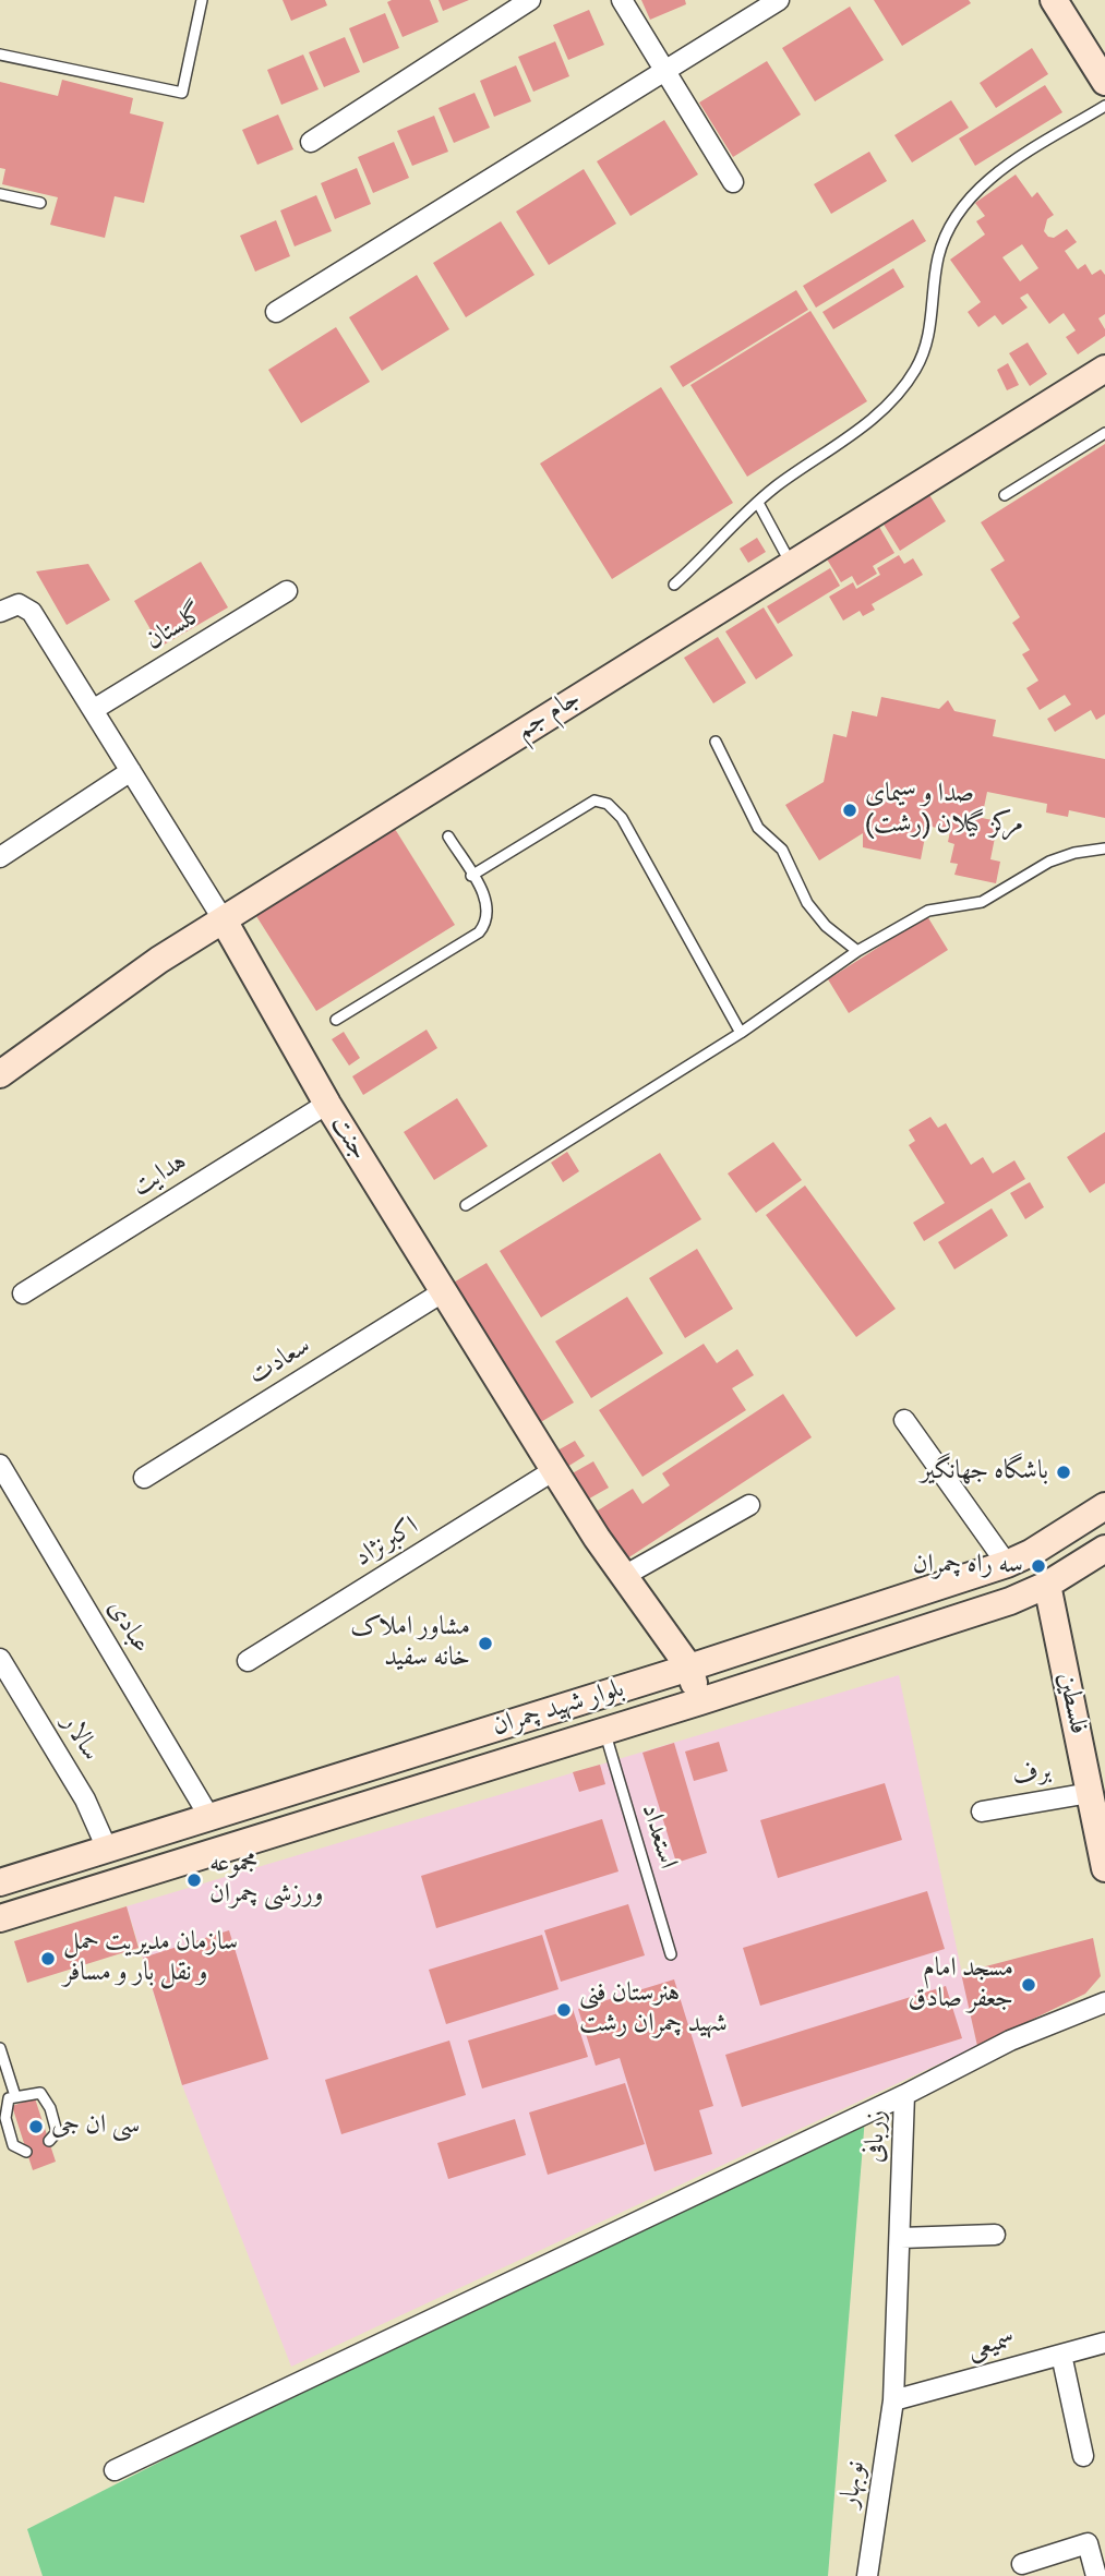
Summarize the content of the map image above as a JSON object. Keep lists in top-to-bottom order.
{
  "streets": {
    "main road": [
      "جام جم",
      "جنت",
      "فلسطین",
      "بلوار شهید چمران"
    ],
    "street": [
      "گلستان",
      "هدایت",
      "سعادت",
      "اکبرنژاد",
      "عبادی",
      "سالار",
      "برف",
      "زربافی",
      "سمیعی",
      "نوبهار"
    ],
    "lane": ["استعداد"]
  },
  "crossings": [
    ["گلستان", "جنت"],
    ["جام جم", "جنت"],
    ["جنت", "هدایت"],
    ["جنت", "سعادت"],
    ["جنت", "اکبرنژاد"],
    ["جنت", "بلوار شهید چمران"],
    ["عبادی", "بلوار شهید چمران"],
    ["فلسطین", "بلوار شهید چمران"],
    ["فلسطین", "برف"],
    ["بلوار شهید چمران", "سالار"],
    ["بلوار شهید چمران", "استعداد"],
    ["زربافی", "سمیعی"],
    ["زربافی", "نوبهار"],
    ["سمیعی", "نوبهار"]
  ],
  "places": [
    "صدا و سیمای مرکز گیلان (رشت)",
    "باشگاه جهانگیر",
    "سه راه چمران",
    "مشاور املاک خانه سفید",
    "مجموعه ورزشی چمران",
    "سازمان مدیریت حمل و نقل بار و مسافر",
    "مسجد امام جعفر صادق",
    "هنرستان فنی شهید چمران رشت",
    "سی ان جی"
  ]
}
